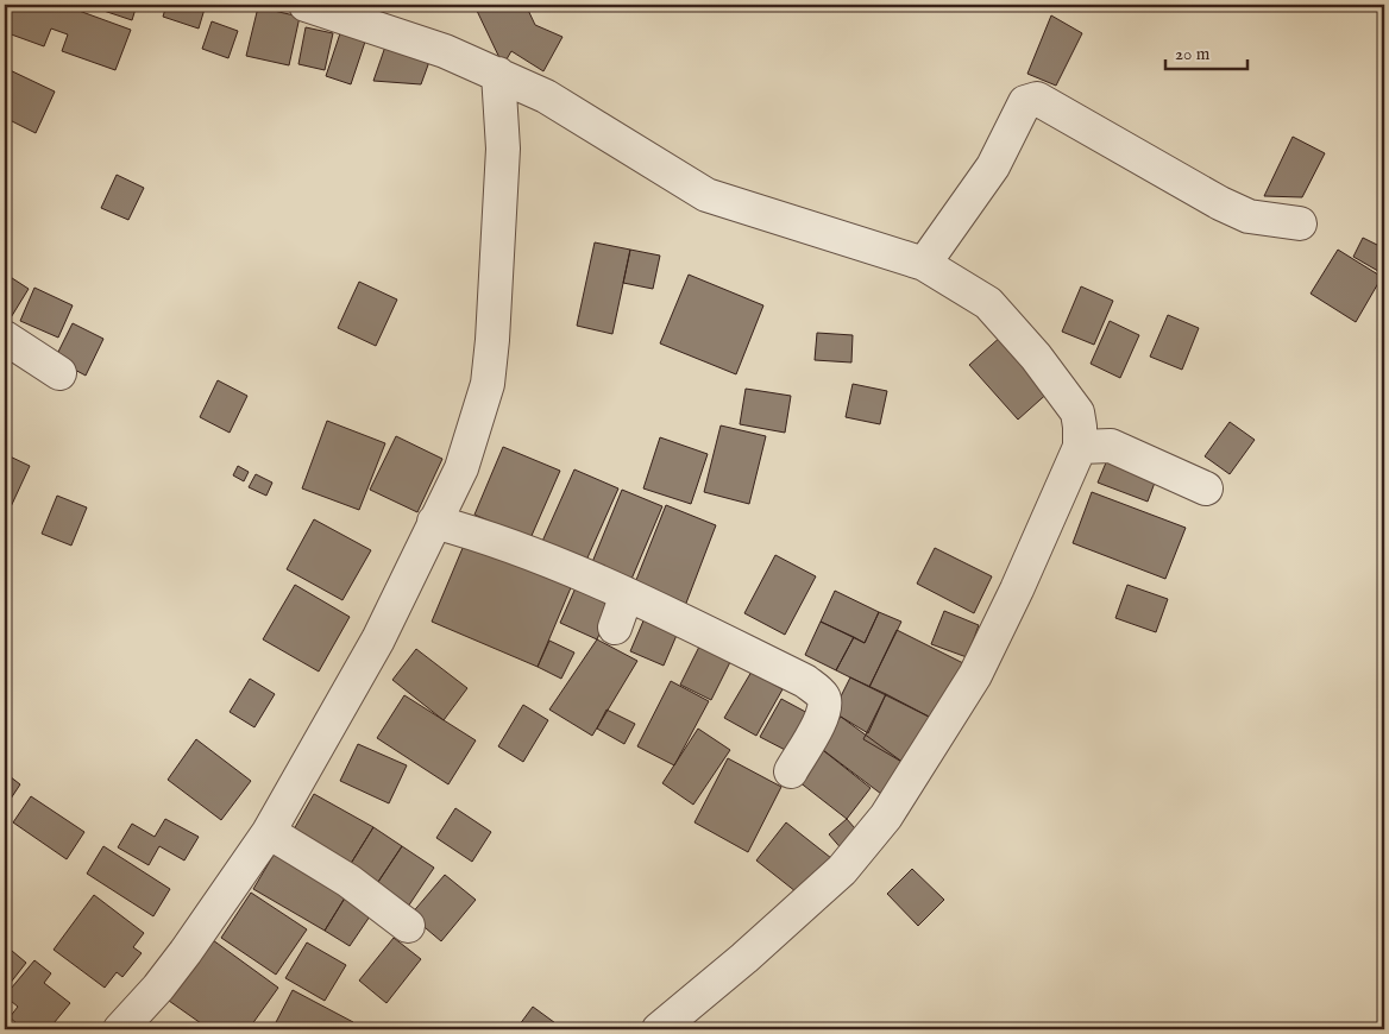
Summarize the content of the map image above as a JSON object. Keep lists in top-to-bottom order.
{
  "scale_bar": "20 m"
}
